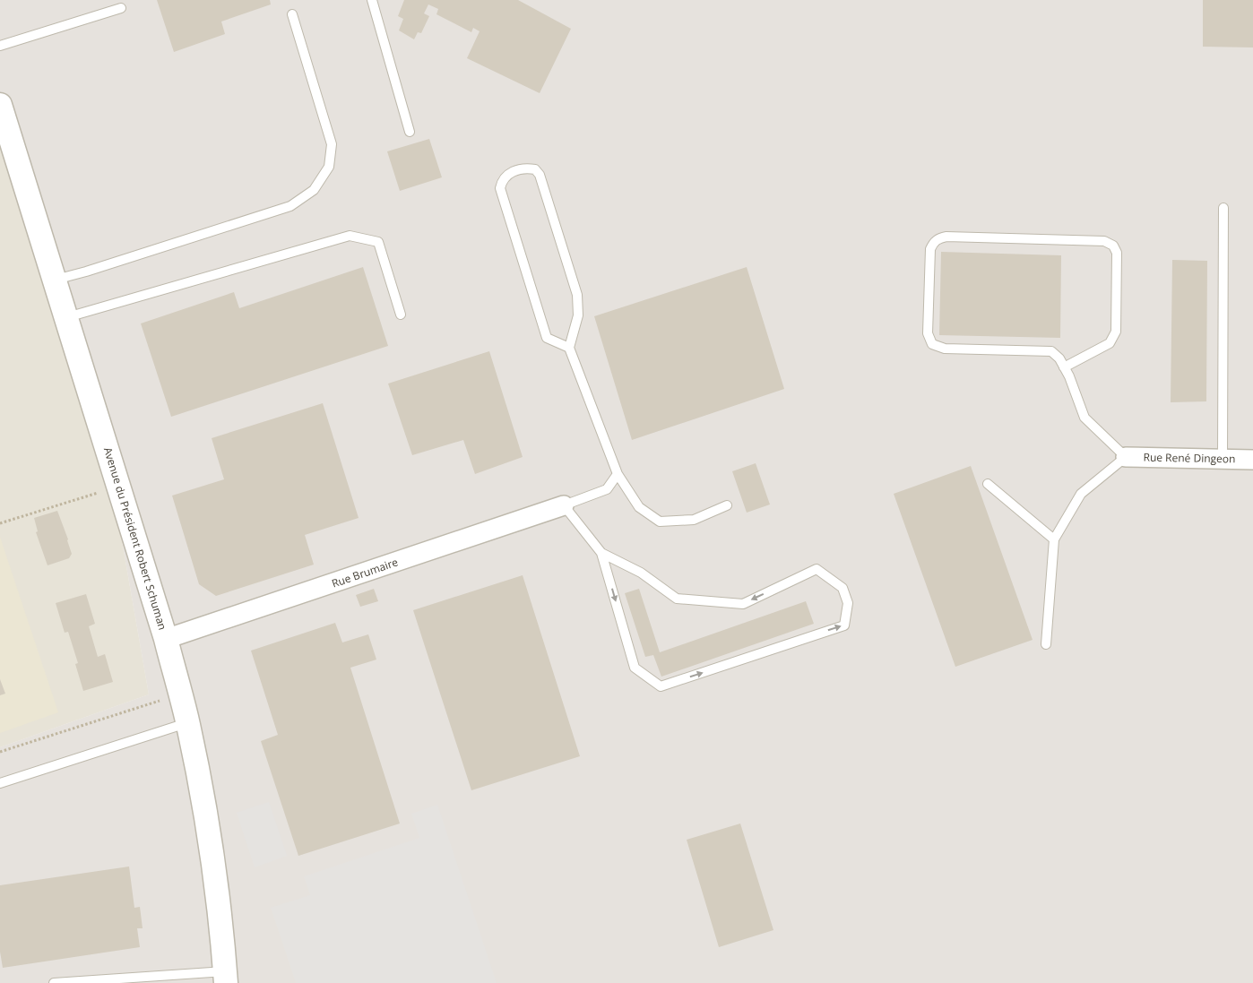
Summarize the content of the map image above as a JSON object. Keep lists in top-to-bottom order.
{
  "streets": {
    "street": ["Rue René Dingeon", "Avenue du Président Robert Schuman", "Rue Brumaire"]
  },
  "crossings": [
    ["Avenue du Président Robert Schuman", "Rue Brumaire"]
  ]
}
